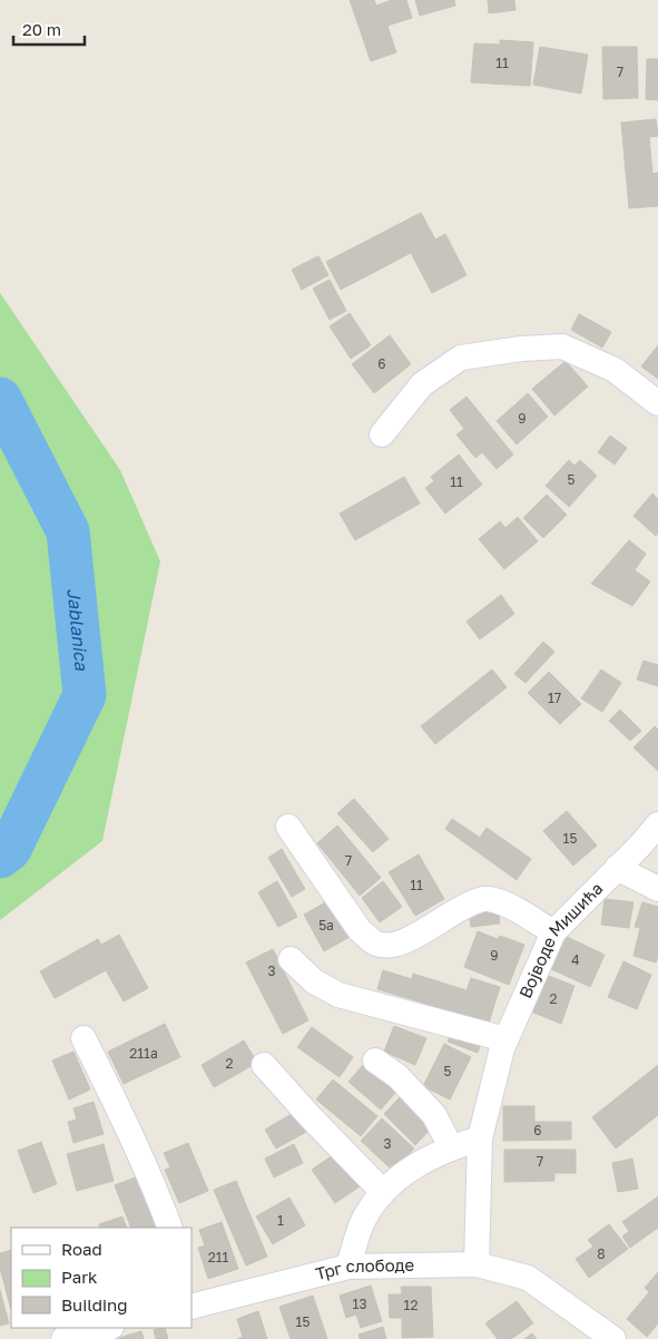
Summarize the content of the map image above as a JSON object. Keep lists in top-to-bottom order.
{
  "streets": {
    "street": ["Војводе Мишића", "Трг слободе"]
  },
  "water": ["Jablanica"],
  "house_numbers": [
    "11",
    "7",
    "6",
    "9",
    "5",
    "11",
    "17",
    "15",
    "7",
    "11",
    "5a",
    "9",
    "4",
    "3",
    "2",
    "211a",
    "2",
    "5",
    "6",
    "3",
    "7",
    "1",
    "8",
    "211",
    "13",
    "12",
    "15"
  ],
  "legend": ["Road", "Park", "Building"],
  "scale_bar": "20 m"
}
